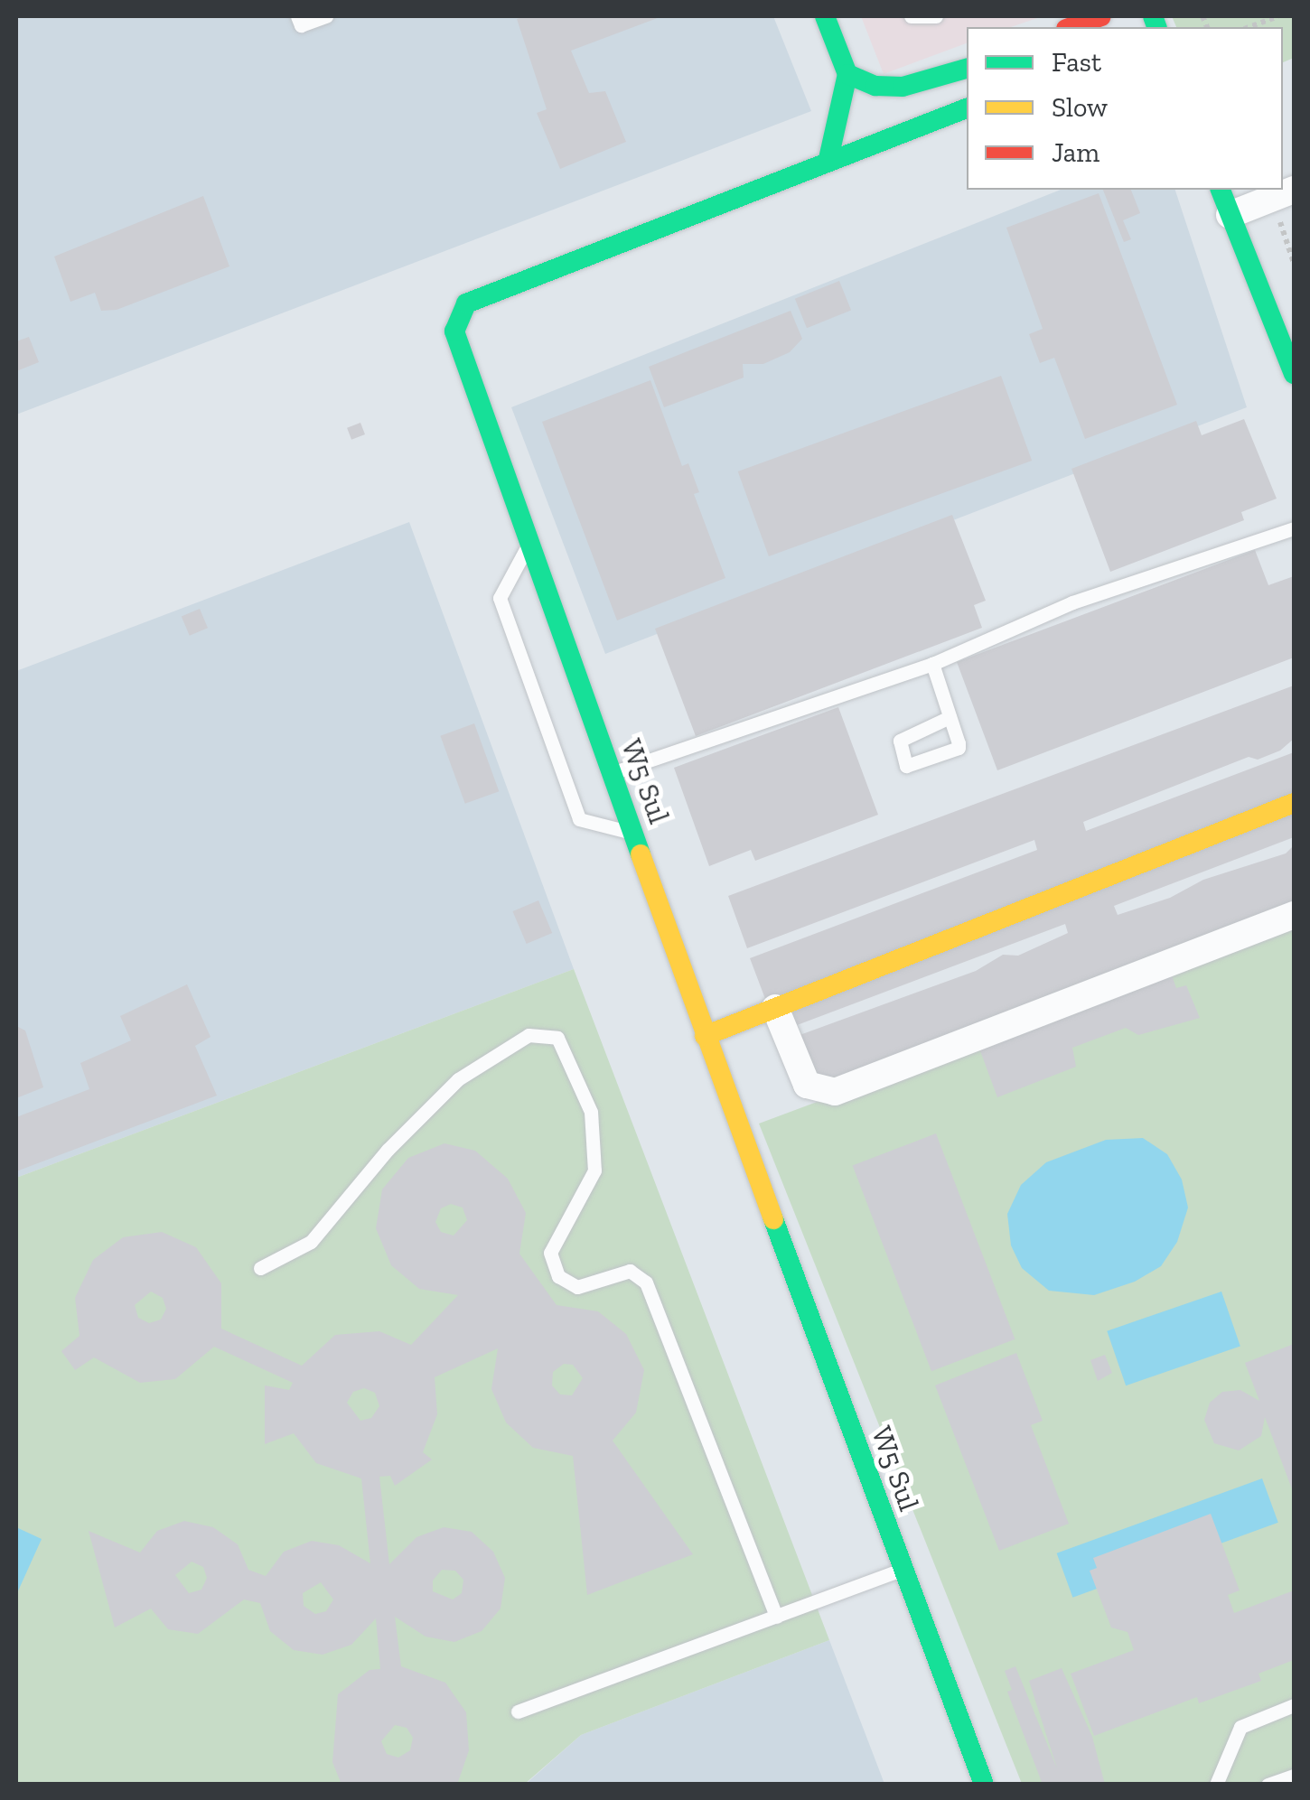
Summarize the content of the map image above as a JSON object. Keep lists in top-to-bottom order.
{
  "streets": {
    "main road": ["W5 Sul"]
  },
  "legend": ["Fast", "Slow", "Jam"]
}
